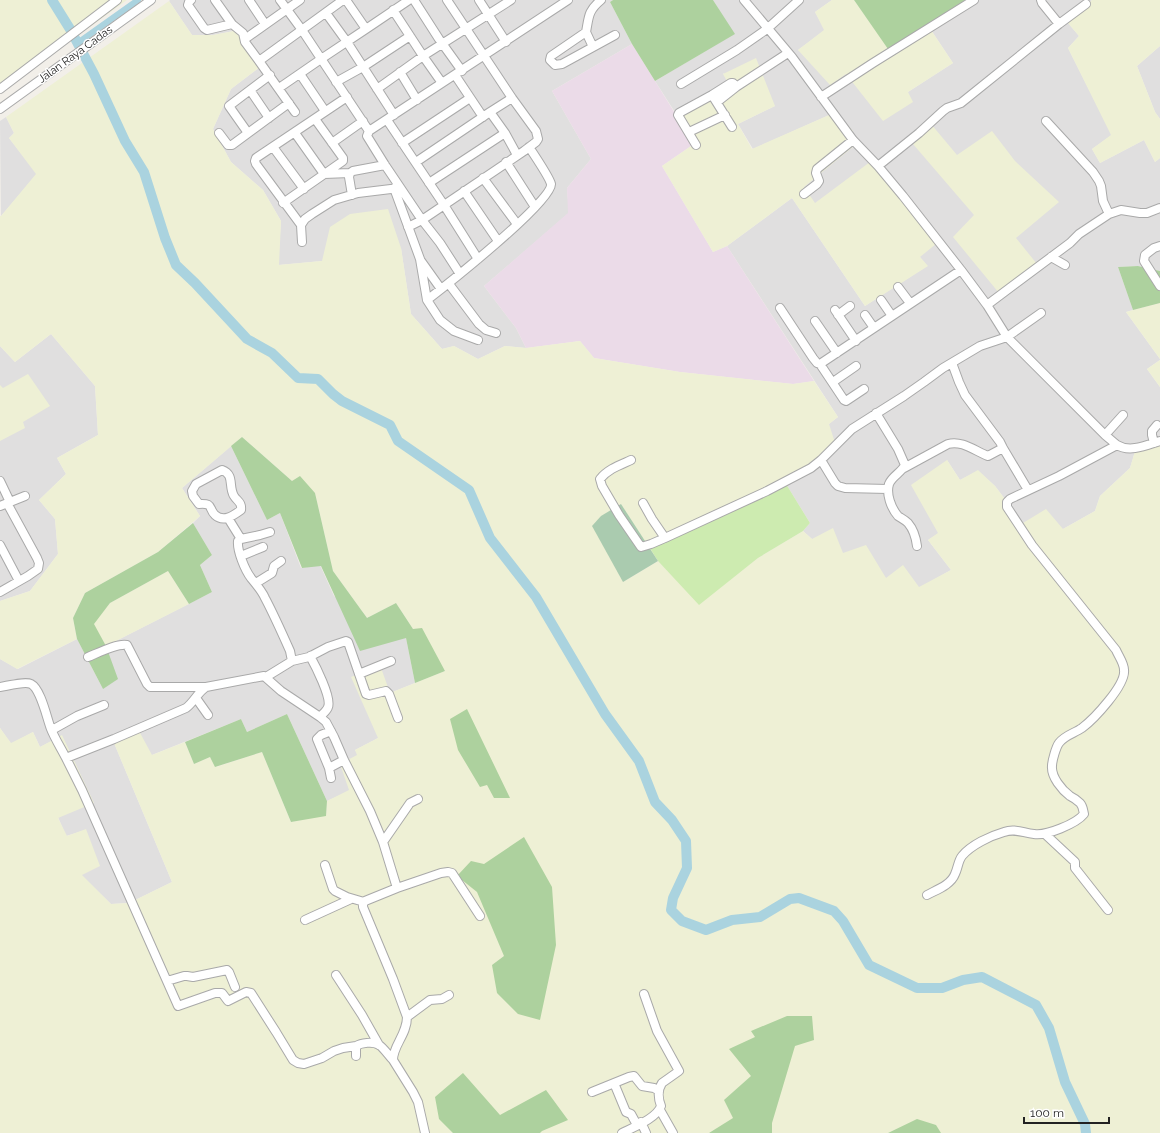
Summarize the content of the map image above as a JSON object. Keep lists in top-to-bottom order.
{
  "streets": {
    "street": ["Jalan Raya Cadas"]
  },
  "scale_bar": "100 m"
}
